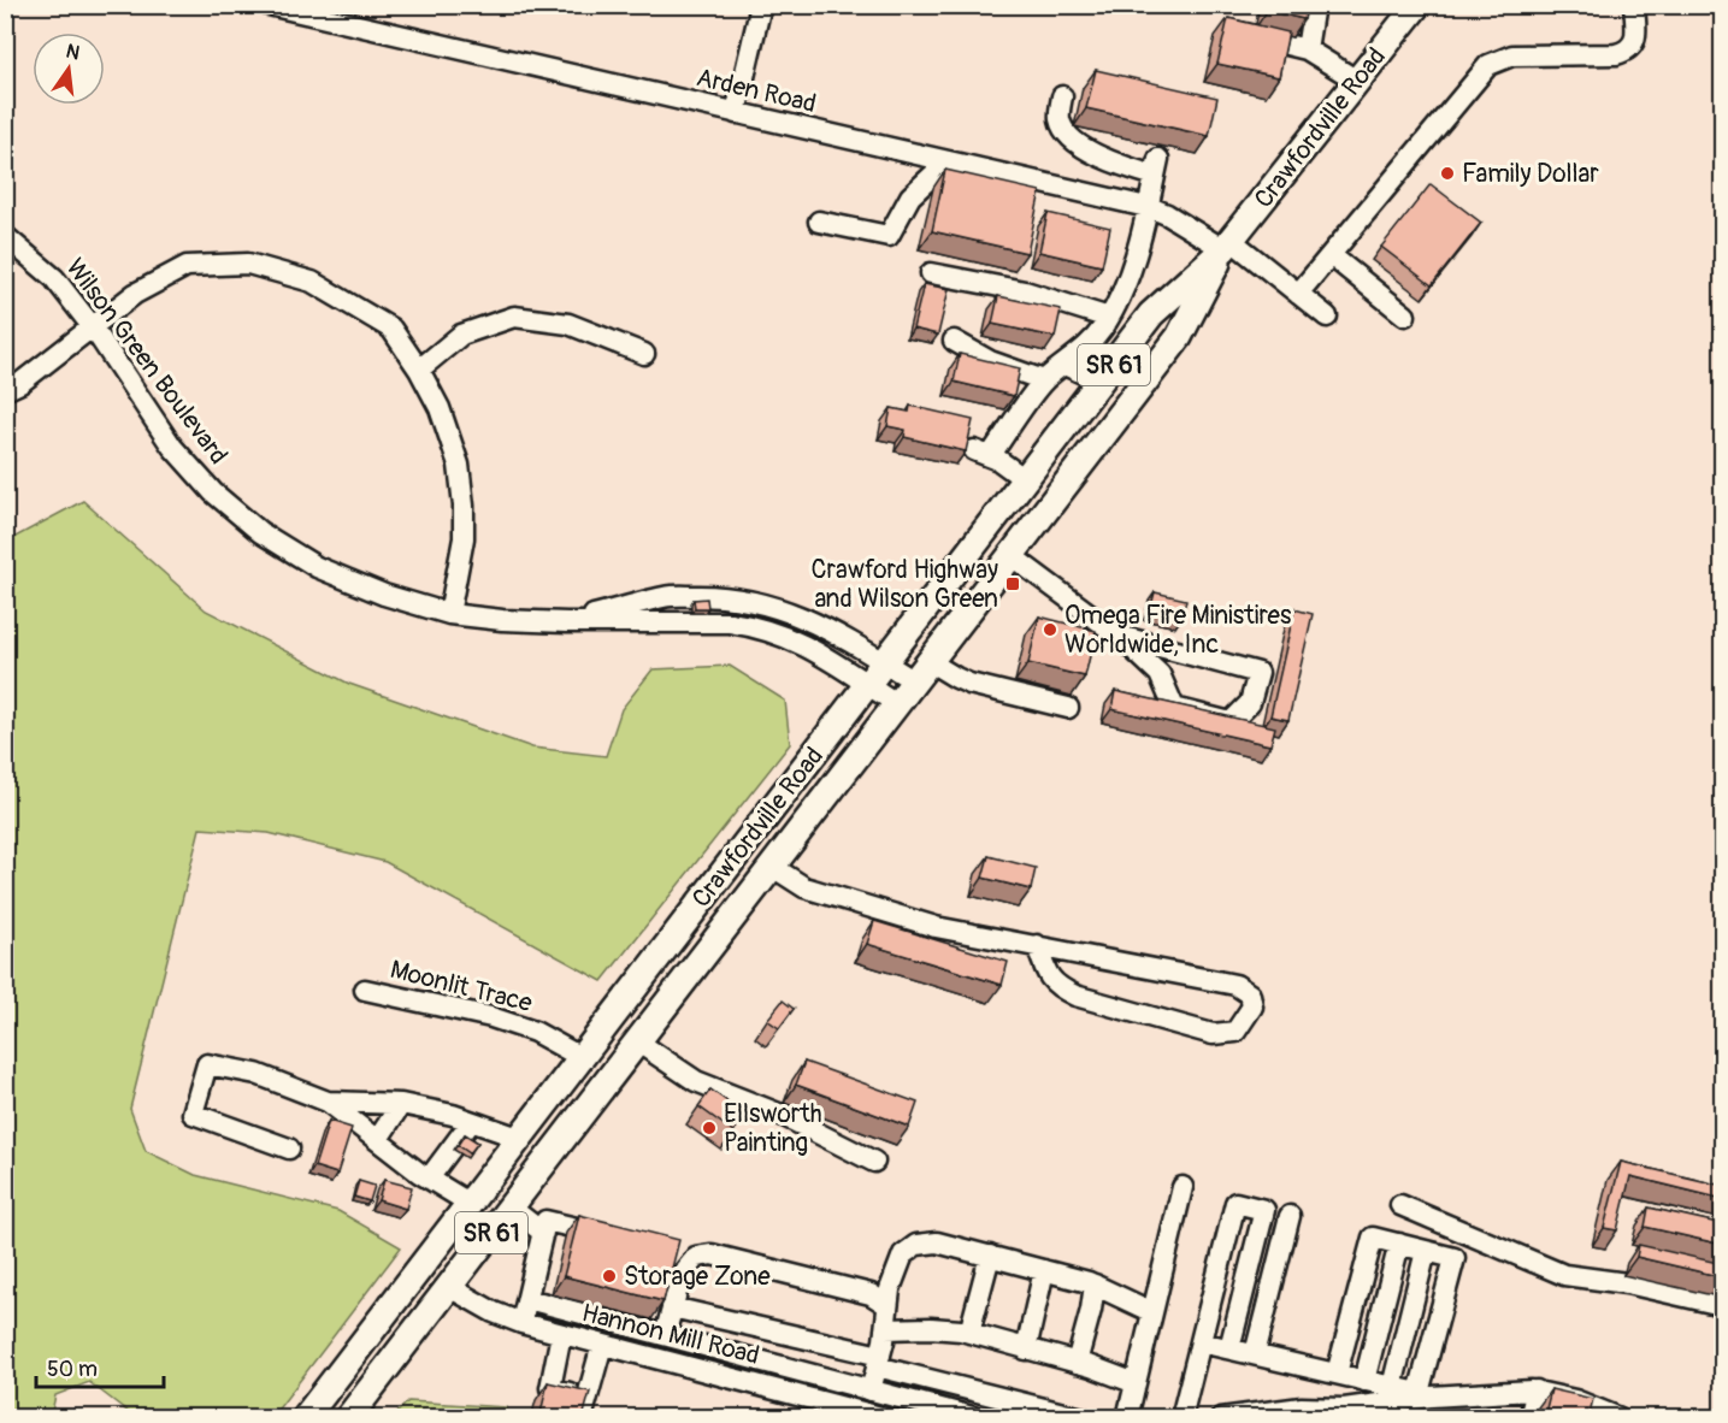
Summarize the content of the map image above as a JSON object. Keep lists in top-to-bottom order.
{
  "streets": {
    "main road": ["Crawfordville Road", "SR 61"],
    "street": [
      "Arden Road",
      "Wilson Green Boulevard",
      "Moonlit Trace",
      "Hannon Mill Road"
    ]
  },
  "crossings": [
    ["Arden Road", "Crawfordville Road"],
    ["Crawfordville Road", "Wilson Green Boulevard"],
    ["Crawfordville Road", "Moonlit Trace"],
    ["Crawfordville Road", "Hannon Mill Road"]
  ],
  "places": {
    "other": [
      "Family Dollar",
      "Omega Fire Ministires Worldwide, Inc",
      "Ellsworth Painting",
      "Storage Zone"
    ],
    "transit": ["Crawford Highway and Wilson Green"]
  },
  "scale_bar": "50 m",
  "north": "top"
}
